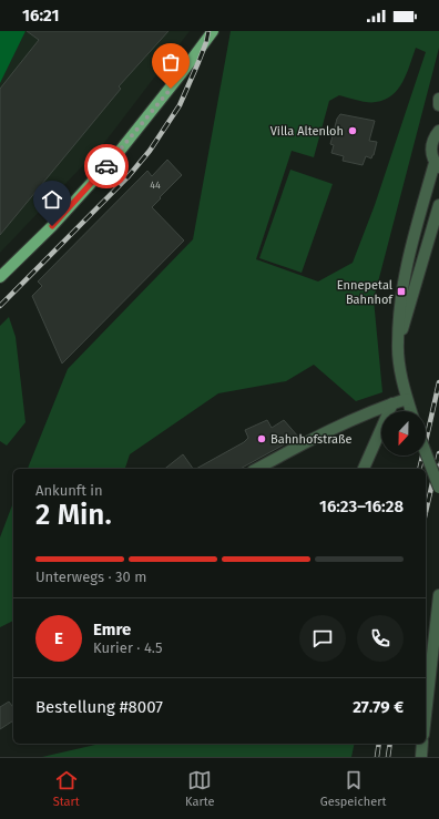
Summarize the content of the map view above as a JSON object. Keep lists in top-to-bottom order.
{
  "places": {
    "other": ["Villa Altenloh", "Bahnhofstraße"],
    "transit": ["Ennepetal Bahnhof"]
  },
  "house_numbers": ["44"],
  "north": "bottom",
  "page": {
    "status": "16:21",
    "heading": ["2 Min.", "Ankunft in", "16:23–16:28"],
    "panel": [
      "Emre",
      "Kurier · 4.5",
      "Bestellung #8007",
      "27.79 €"
    ],
    "bar": "Unterwegs · 30 m",
    "round": "E",
    "tabs": ["Start", "Karte", "Gespeichert"]
  }
}
